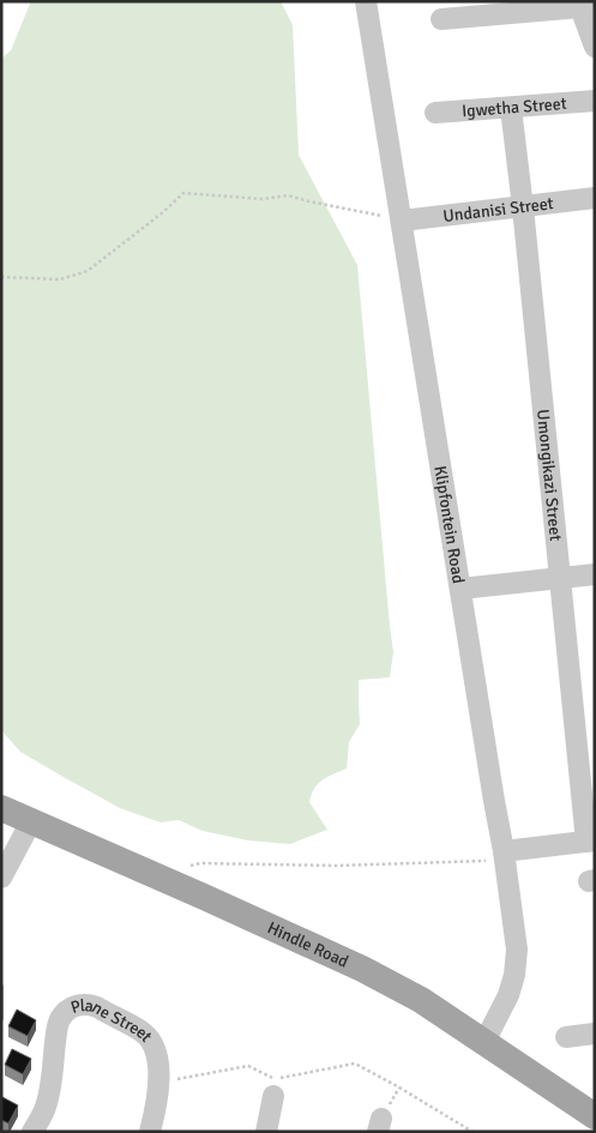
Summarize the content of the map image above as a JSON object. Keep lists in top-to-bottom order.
{
  "streets": {
    "main road": ["Hindle Road"],
    "street": [
      "Igwetha Street",
      "Undanisi Street",
      "Umongikazi Street",
      "Klipfontein Road",
      "Plane Street"
    ]
  },
  "crossings": [
    ["Igwetha Street", "Umongikazi Street"],
    ["Undanisi Street", "Umongikazi Street"],
    ["Undanisi Street", "Klipfontein Road"],
    ["Klipfontein Road", "Hindle Road"]
  ]
}
